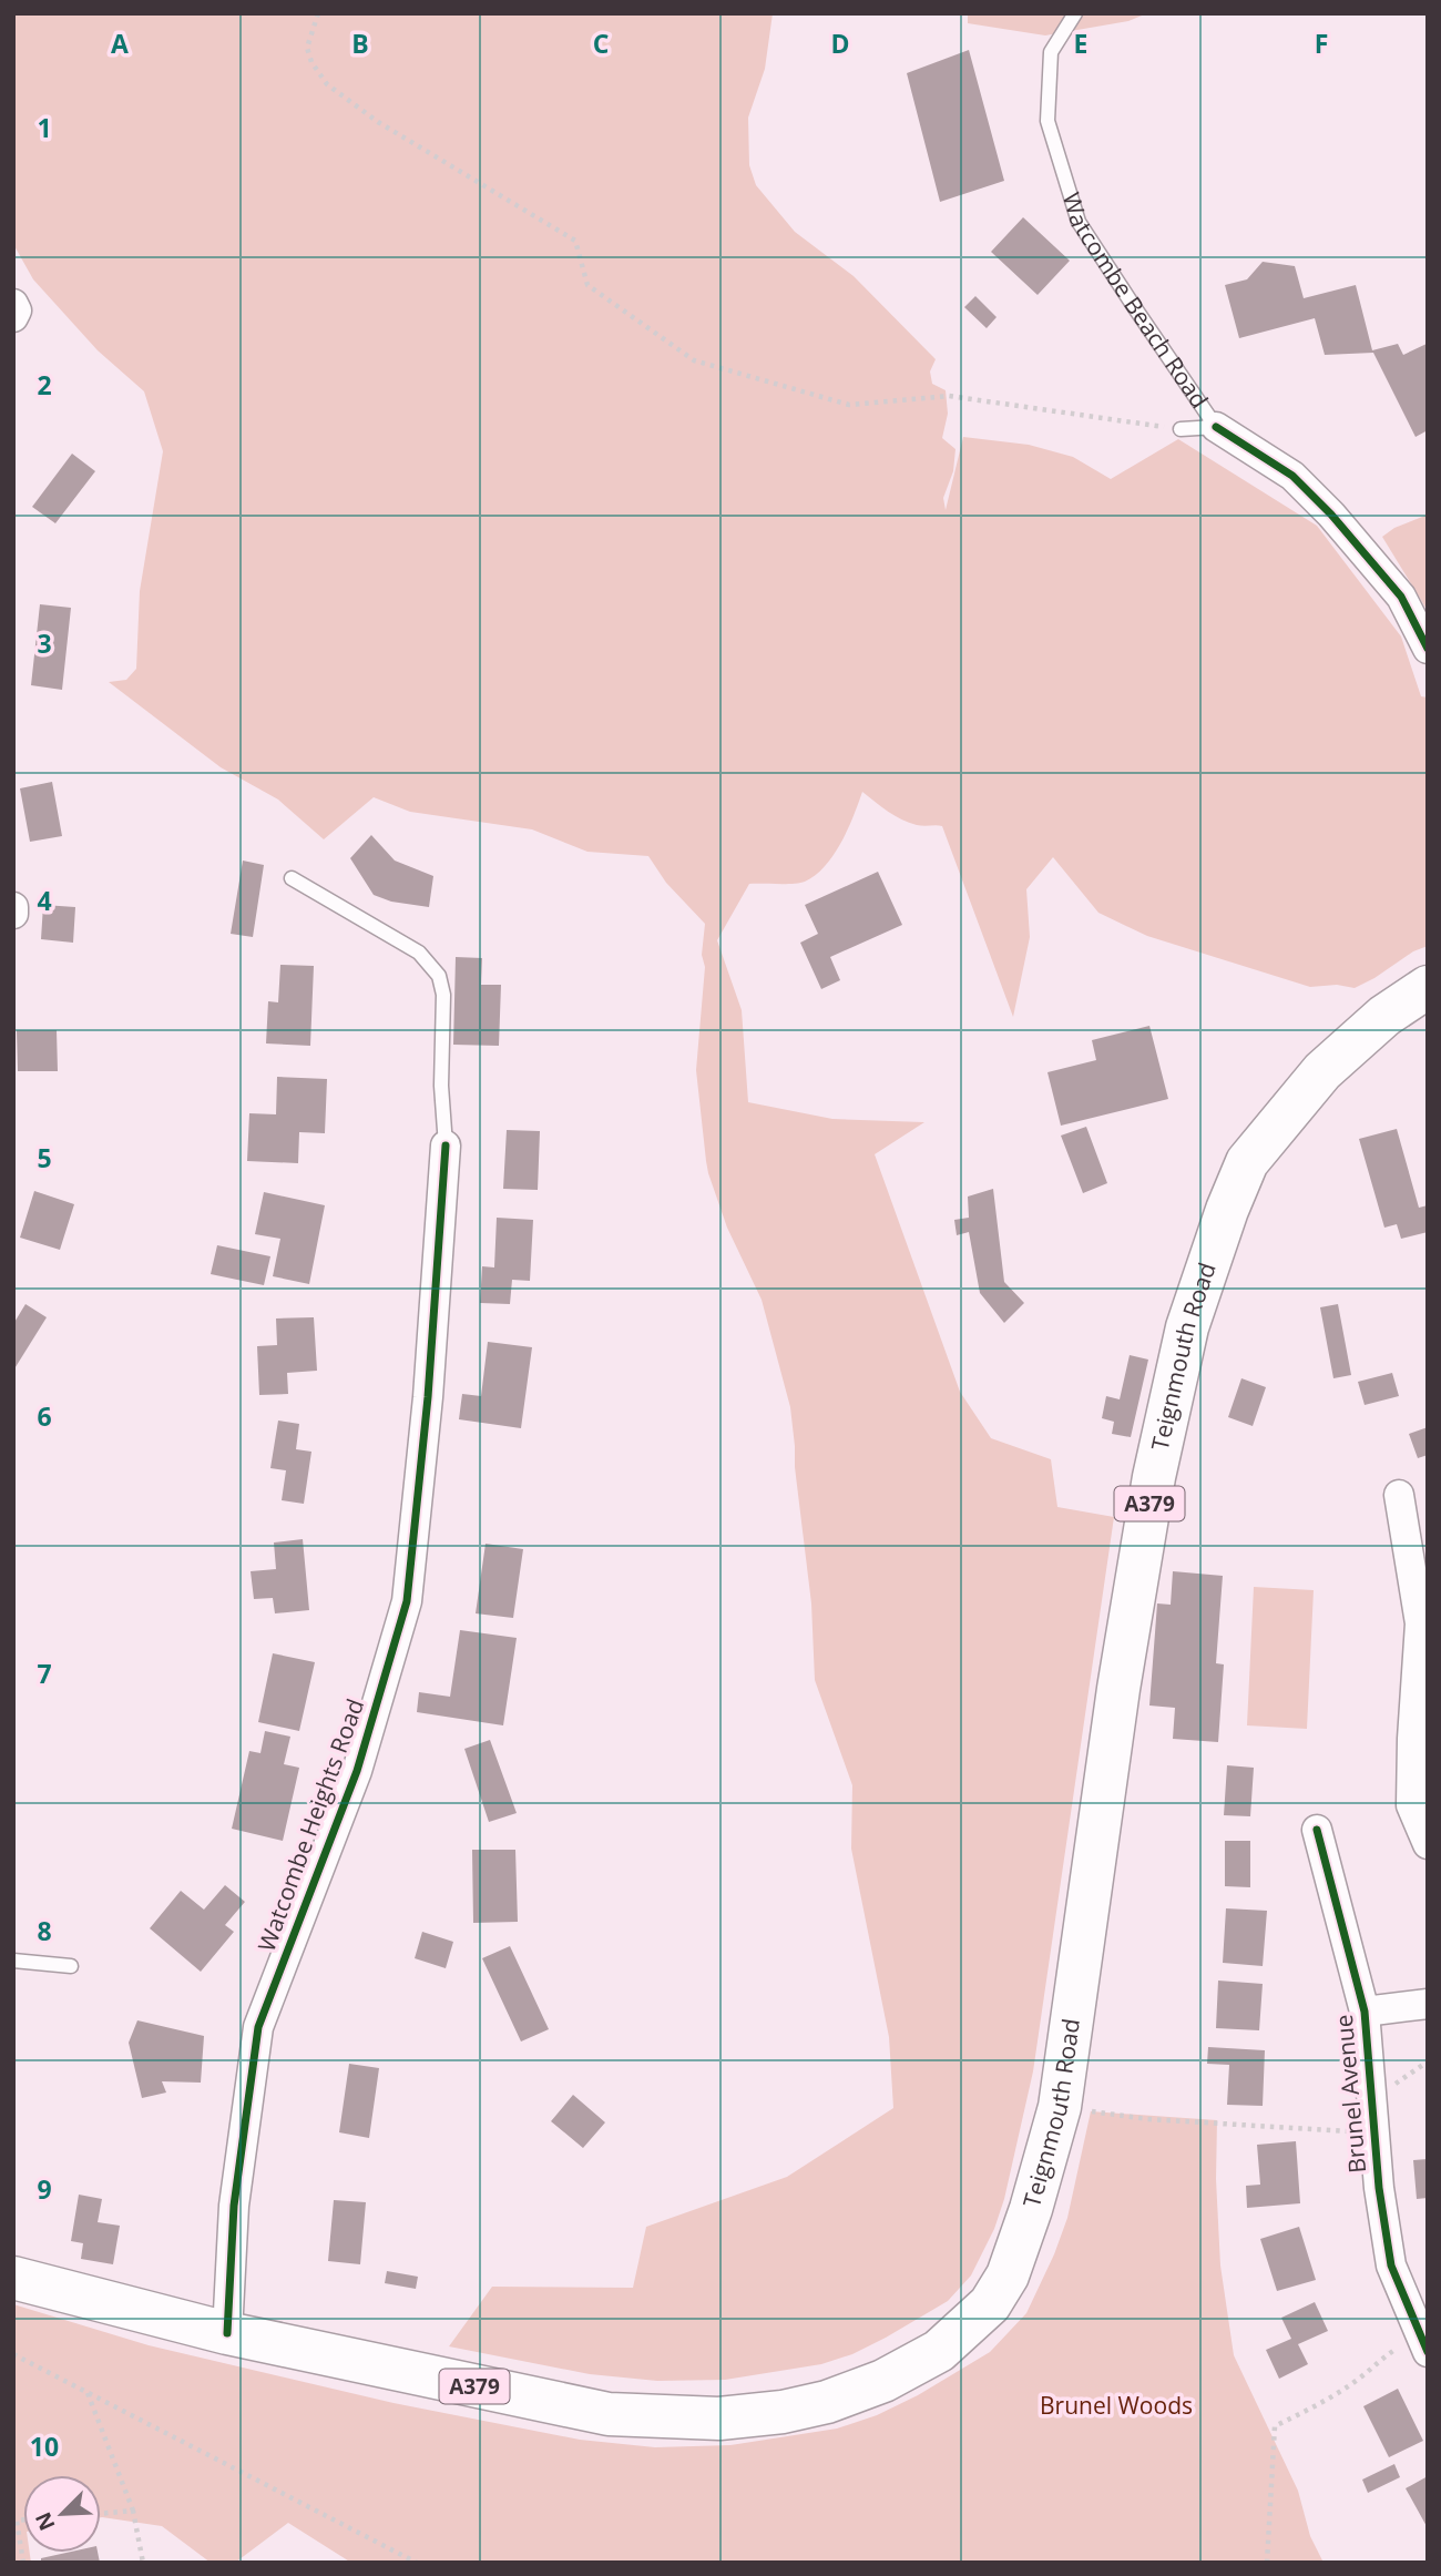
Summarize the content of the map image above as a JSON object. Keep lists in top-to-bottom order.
{
  "streets": {
    "main road": ["Teignmouth Road", "A379"],
    "street": ["Watcombe Beach Road", "Watcombe Heights Road", "Brunel Avenue"]
  },
  "crossings": [
    ["Teignmouth Road", "Watcombe Heights Road"]
  ],
  "parks": ["Brunel Woods"],
  "north": "bottom left",
  "grid": {
    "columns": [
      "A",
      "B",
      "C",
      "D",
      "E",
      "F"
    ],
    "rows": [
      "1",
      "2",
      "3",
      "4",
      "5",
      "6",
      "7",
      "8",
      "9",
      "10"
    ]
  }
}
